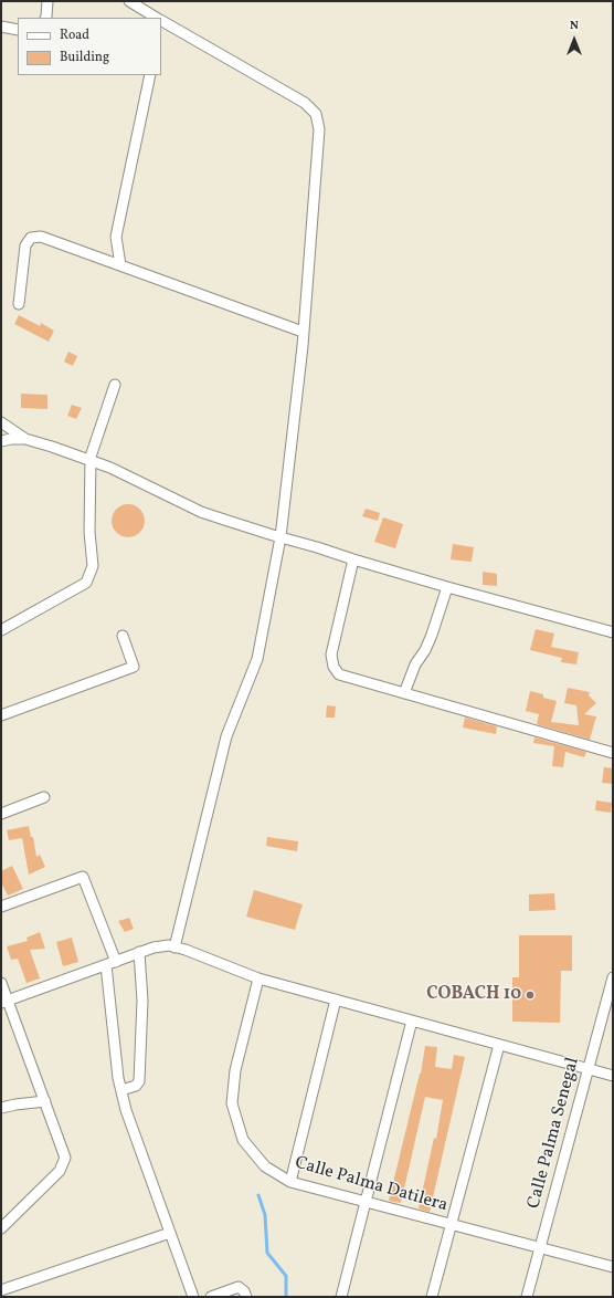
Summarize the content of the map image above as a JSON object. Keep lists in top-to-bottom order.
{
  "streets": {
    "street": ["Calle Palma Senegal", "Calle Palma Datilera"]
  },
  "crossings": [
    ["Calle Palma Senegal", "Calle Palma Datilera"]
  ],
  "places": ["COBACH 10"],
  "legend": ["Road", "Building"],
  "north": "top"
}
